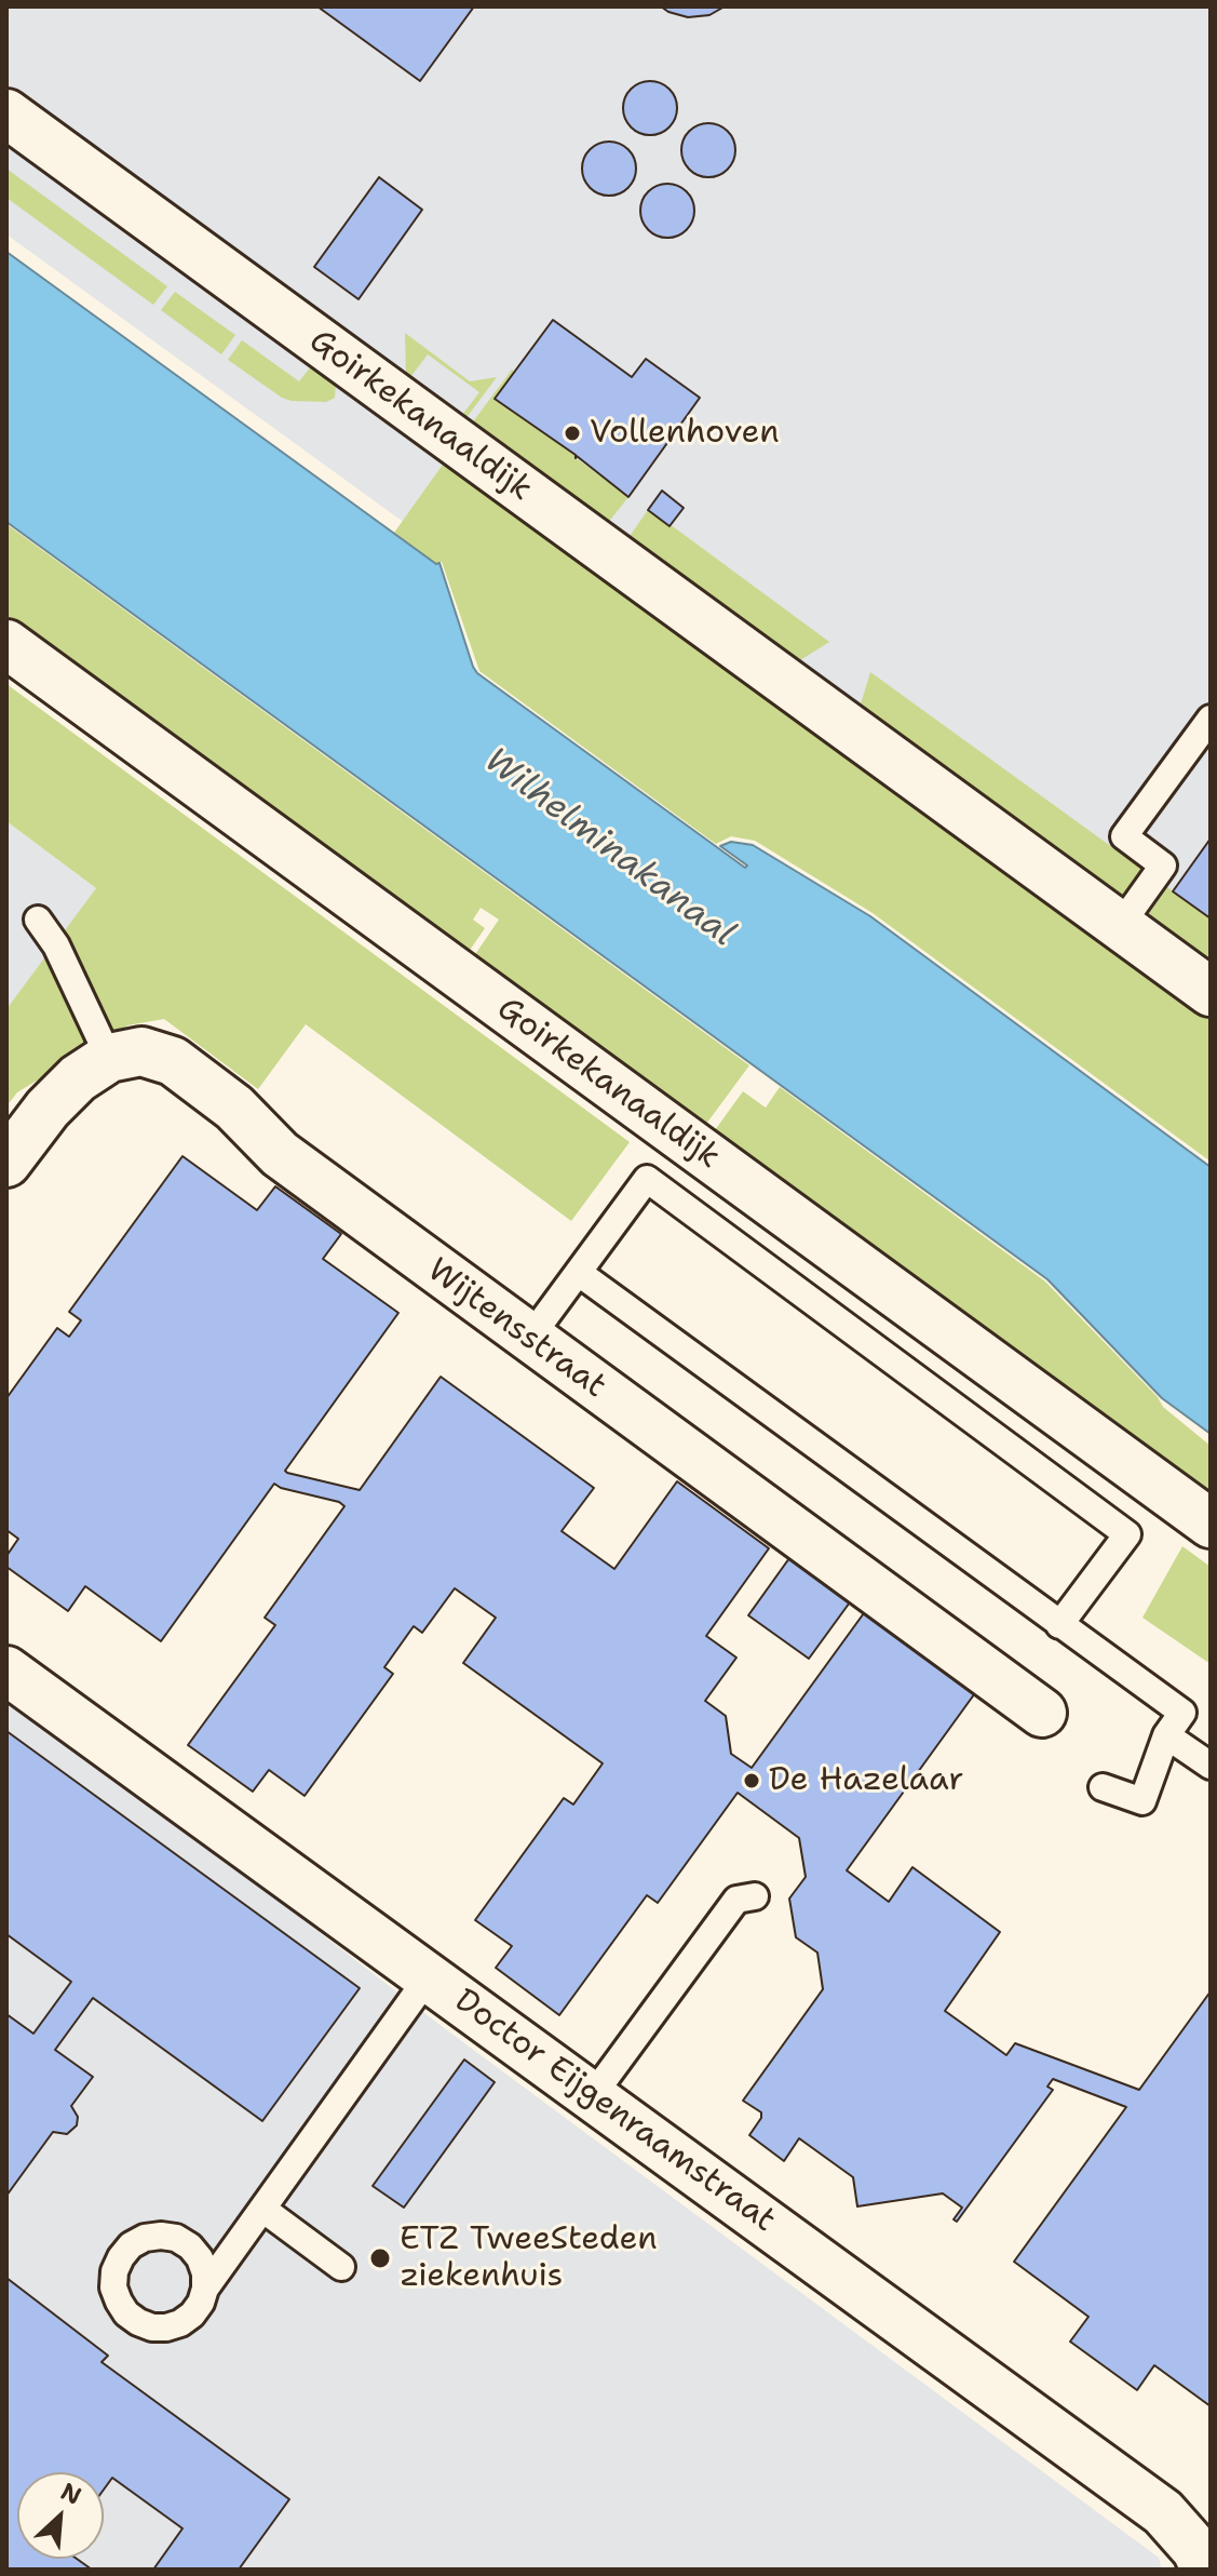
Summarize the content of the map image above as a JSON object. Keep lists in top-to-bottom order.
{
  "streets": {
    "street": ["Goirkekanaaldijk", "Wijtensstraat", "Doctor Eijgenraamstraat"]
  },
  "water": ["Wilhelminakanaal"],
  "places": ["Vollenhoven", "De Hazelaar", "ETZ TweeSteden ziekenhuis"],
  "north": "top right"
}
